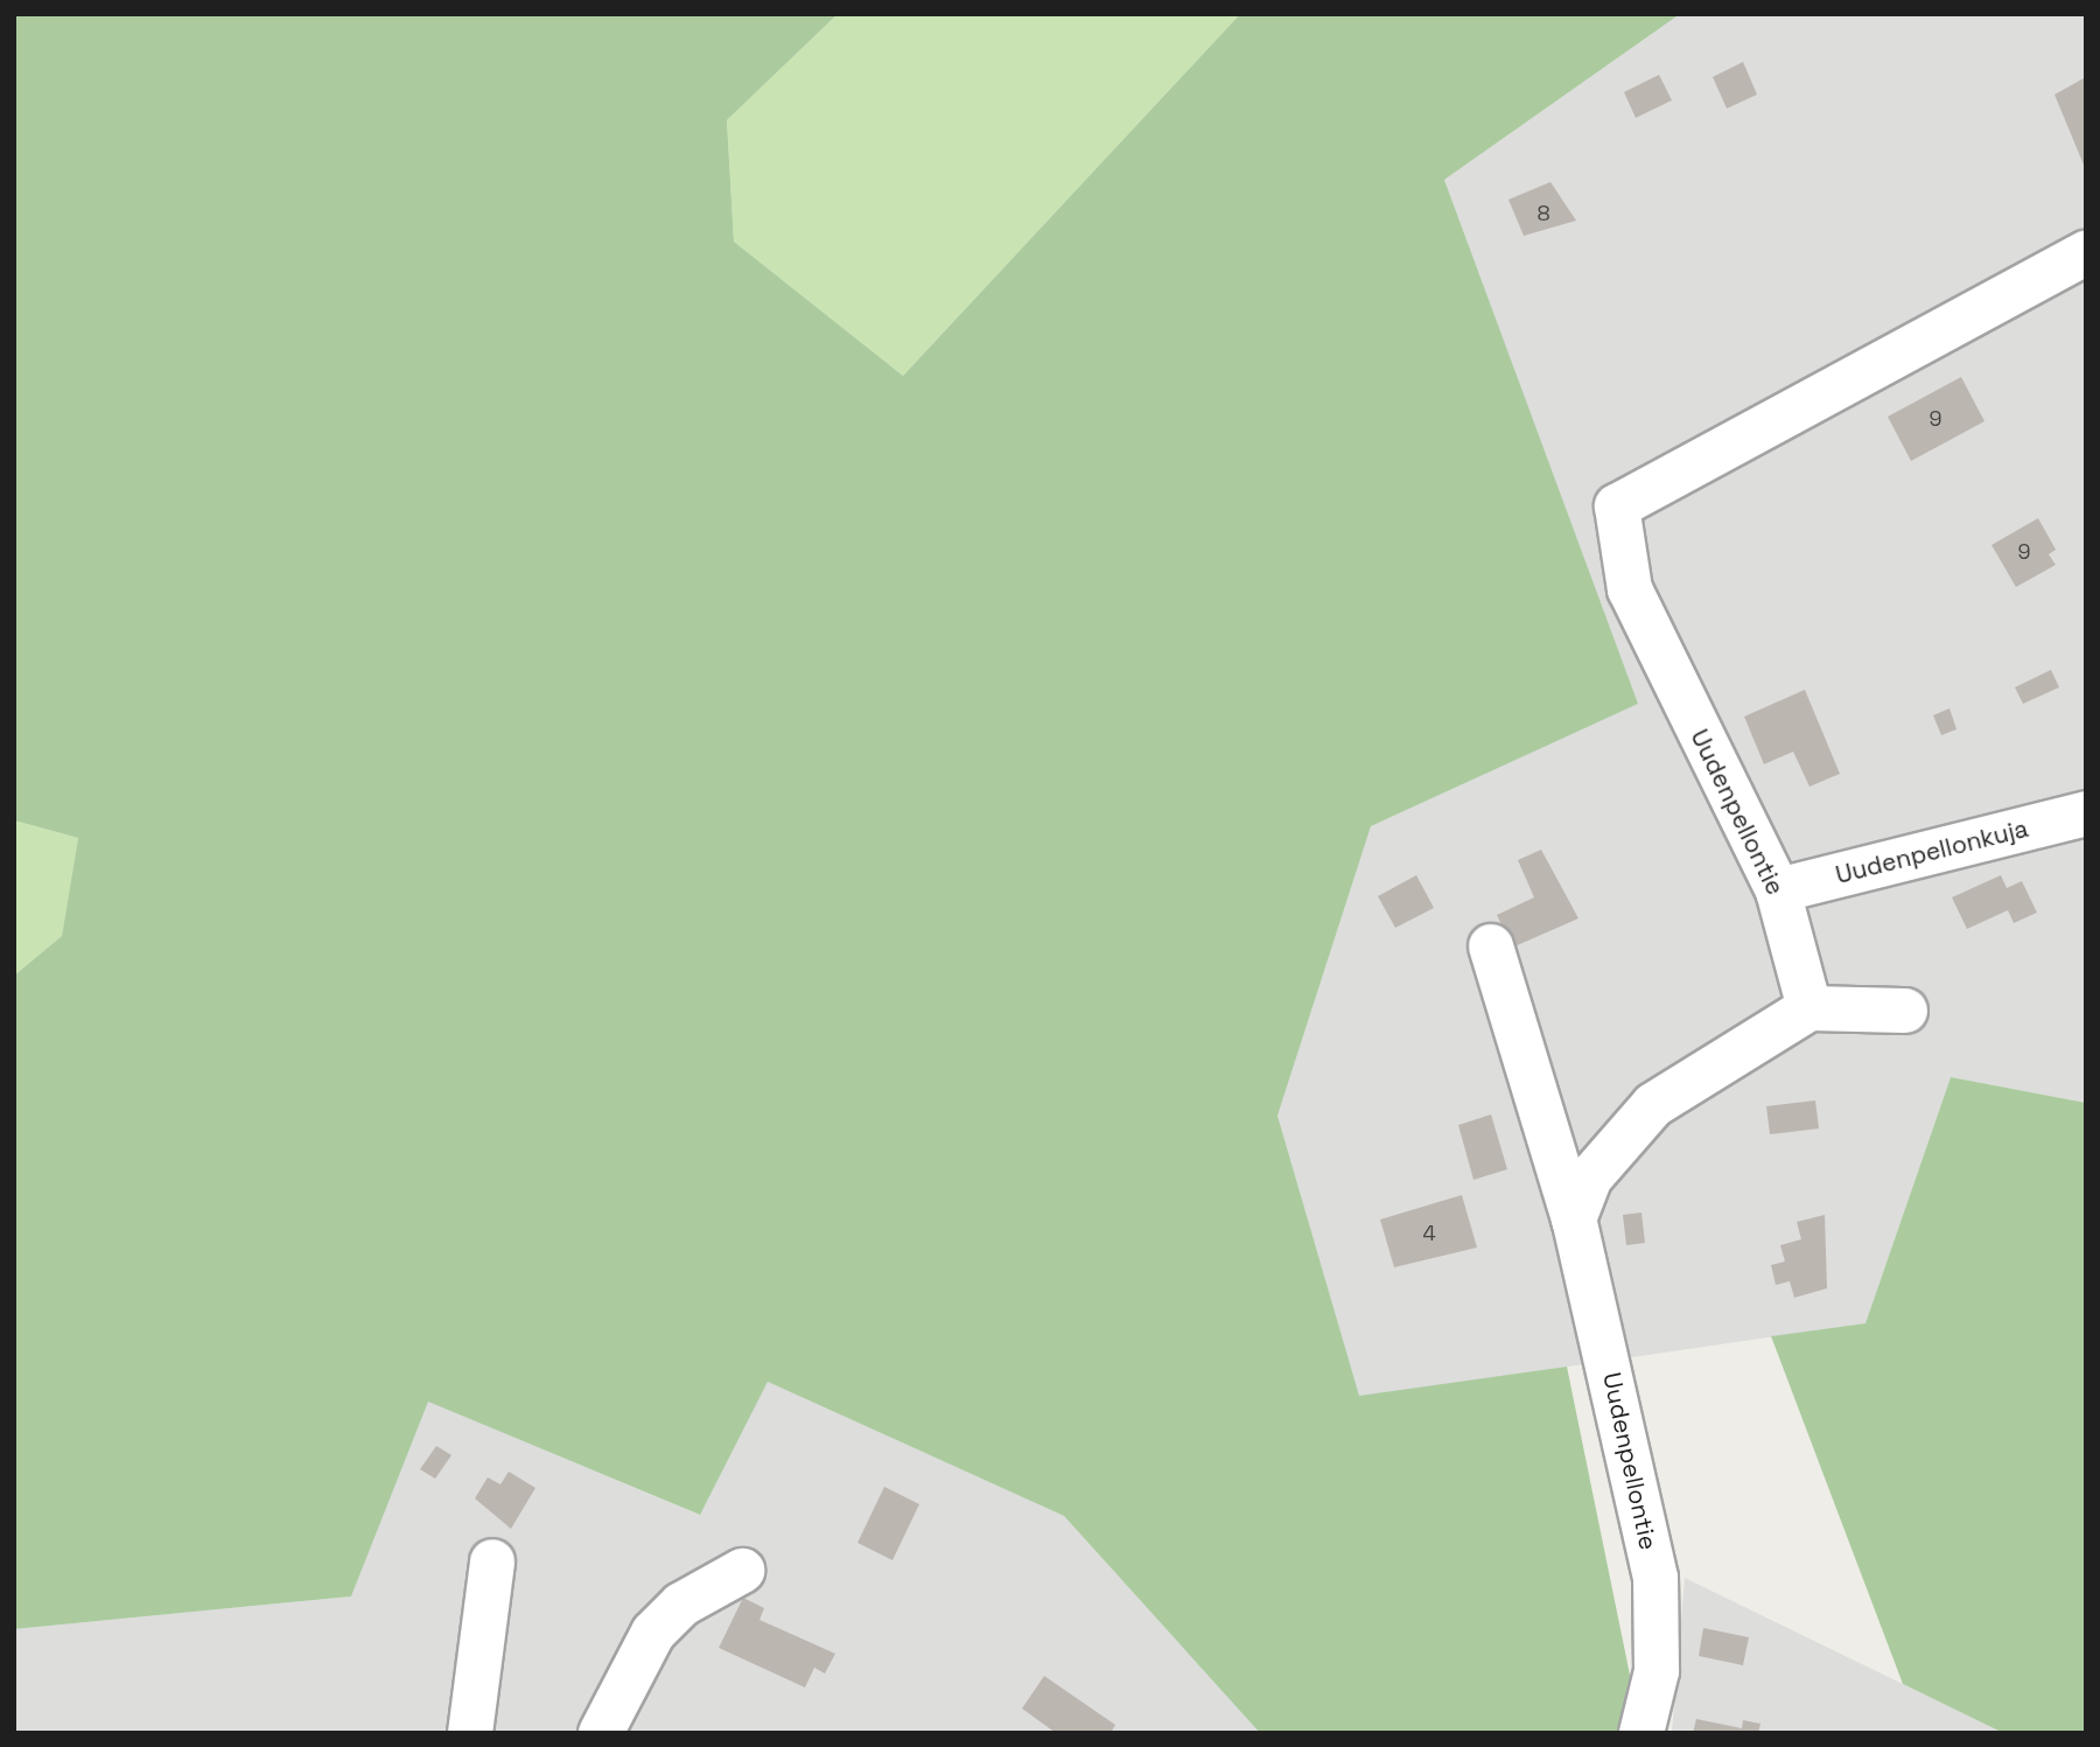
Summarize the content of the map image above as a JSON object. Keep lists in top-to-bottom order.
{
  "streets": {
    "lane": ["Uudenpellontie", "Uudenpellonkuja"]
  },
  "crossings": [
    ["Uudenpellontie", "Uudenpellonkuja"]
  ],
  "house_numbers": [
    "8",
    "9",
    "9",
    "4"
  ]
}
